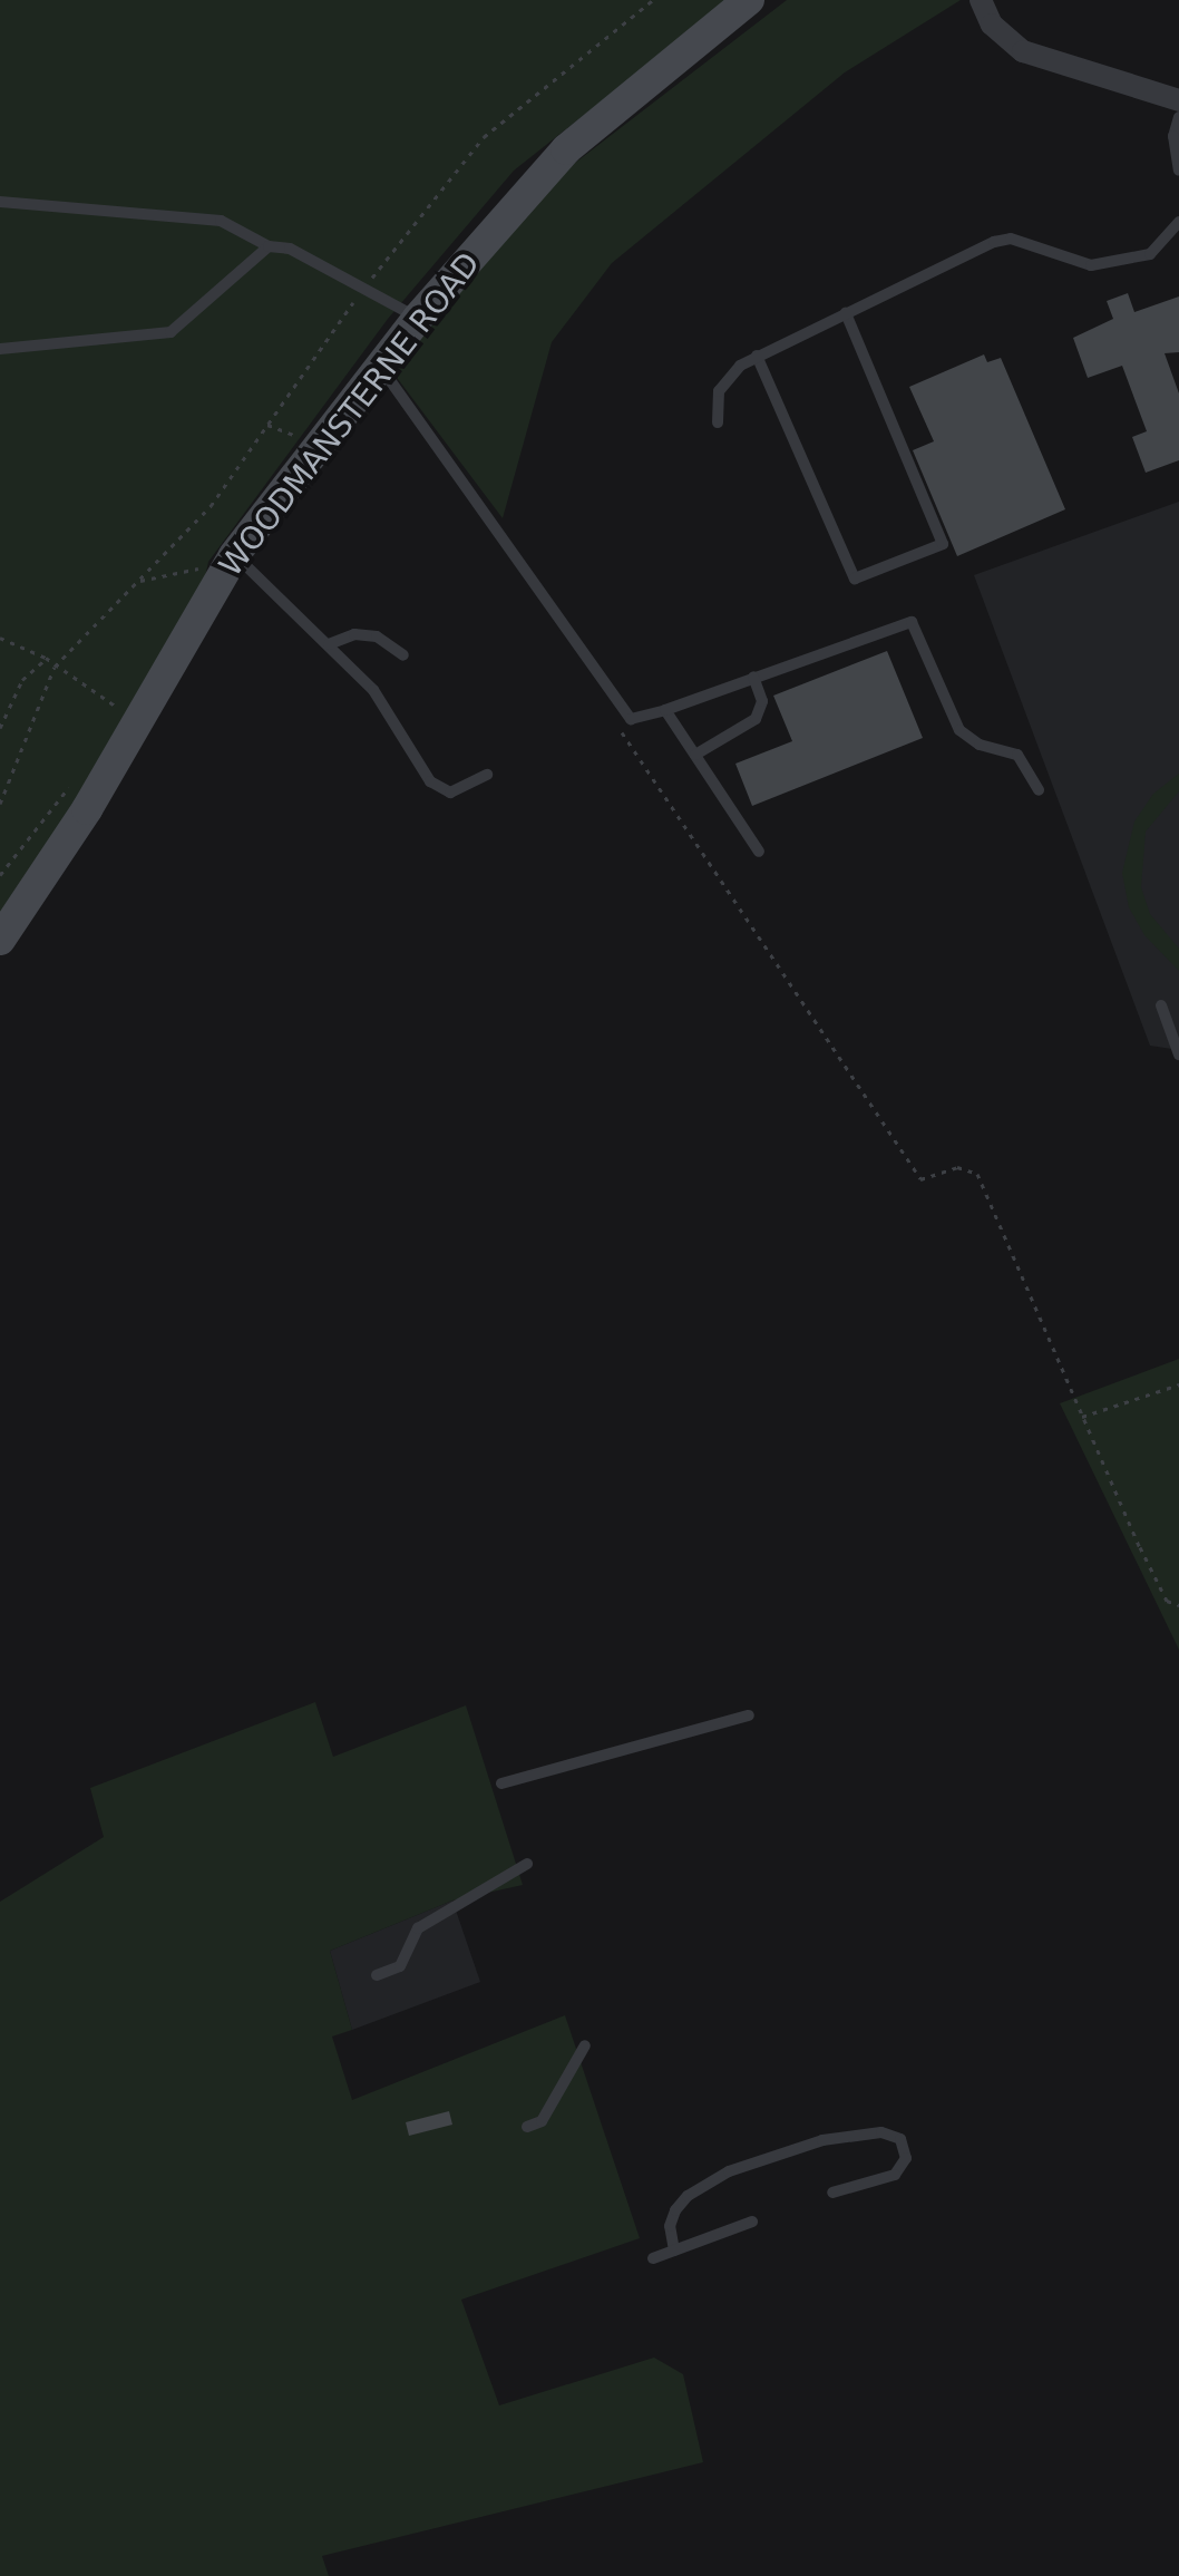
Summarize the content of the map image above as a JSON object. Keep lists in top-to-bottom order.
{
  "streets": {
    "main road": ["WOODMANSTERNE ROAD"]
  }
}
